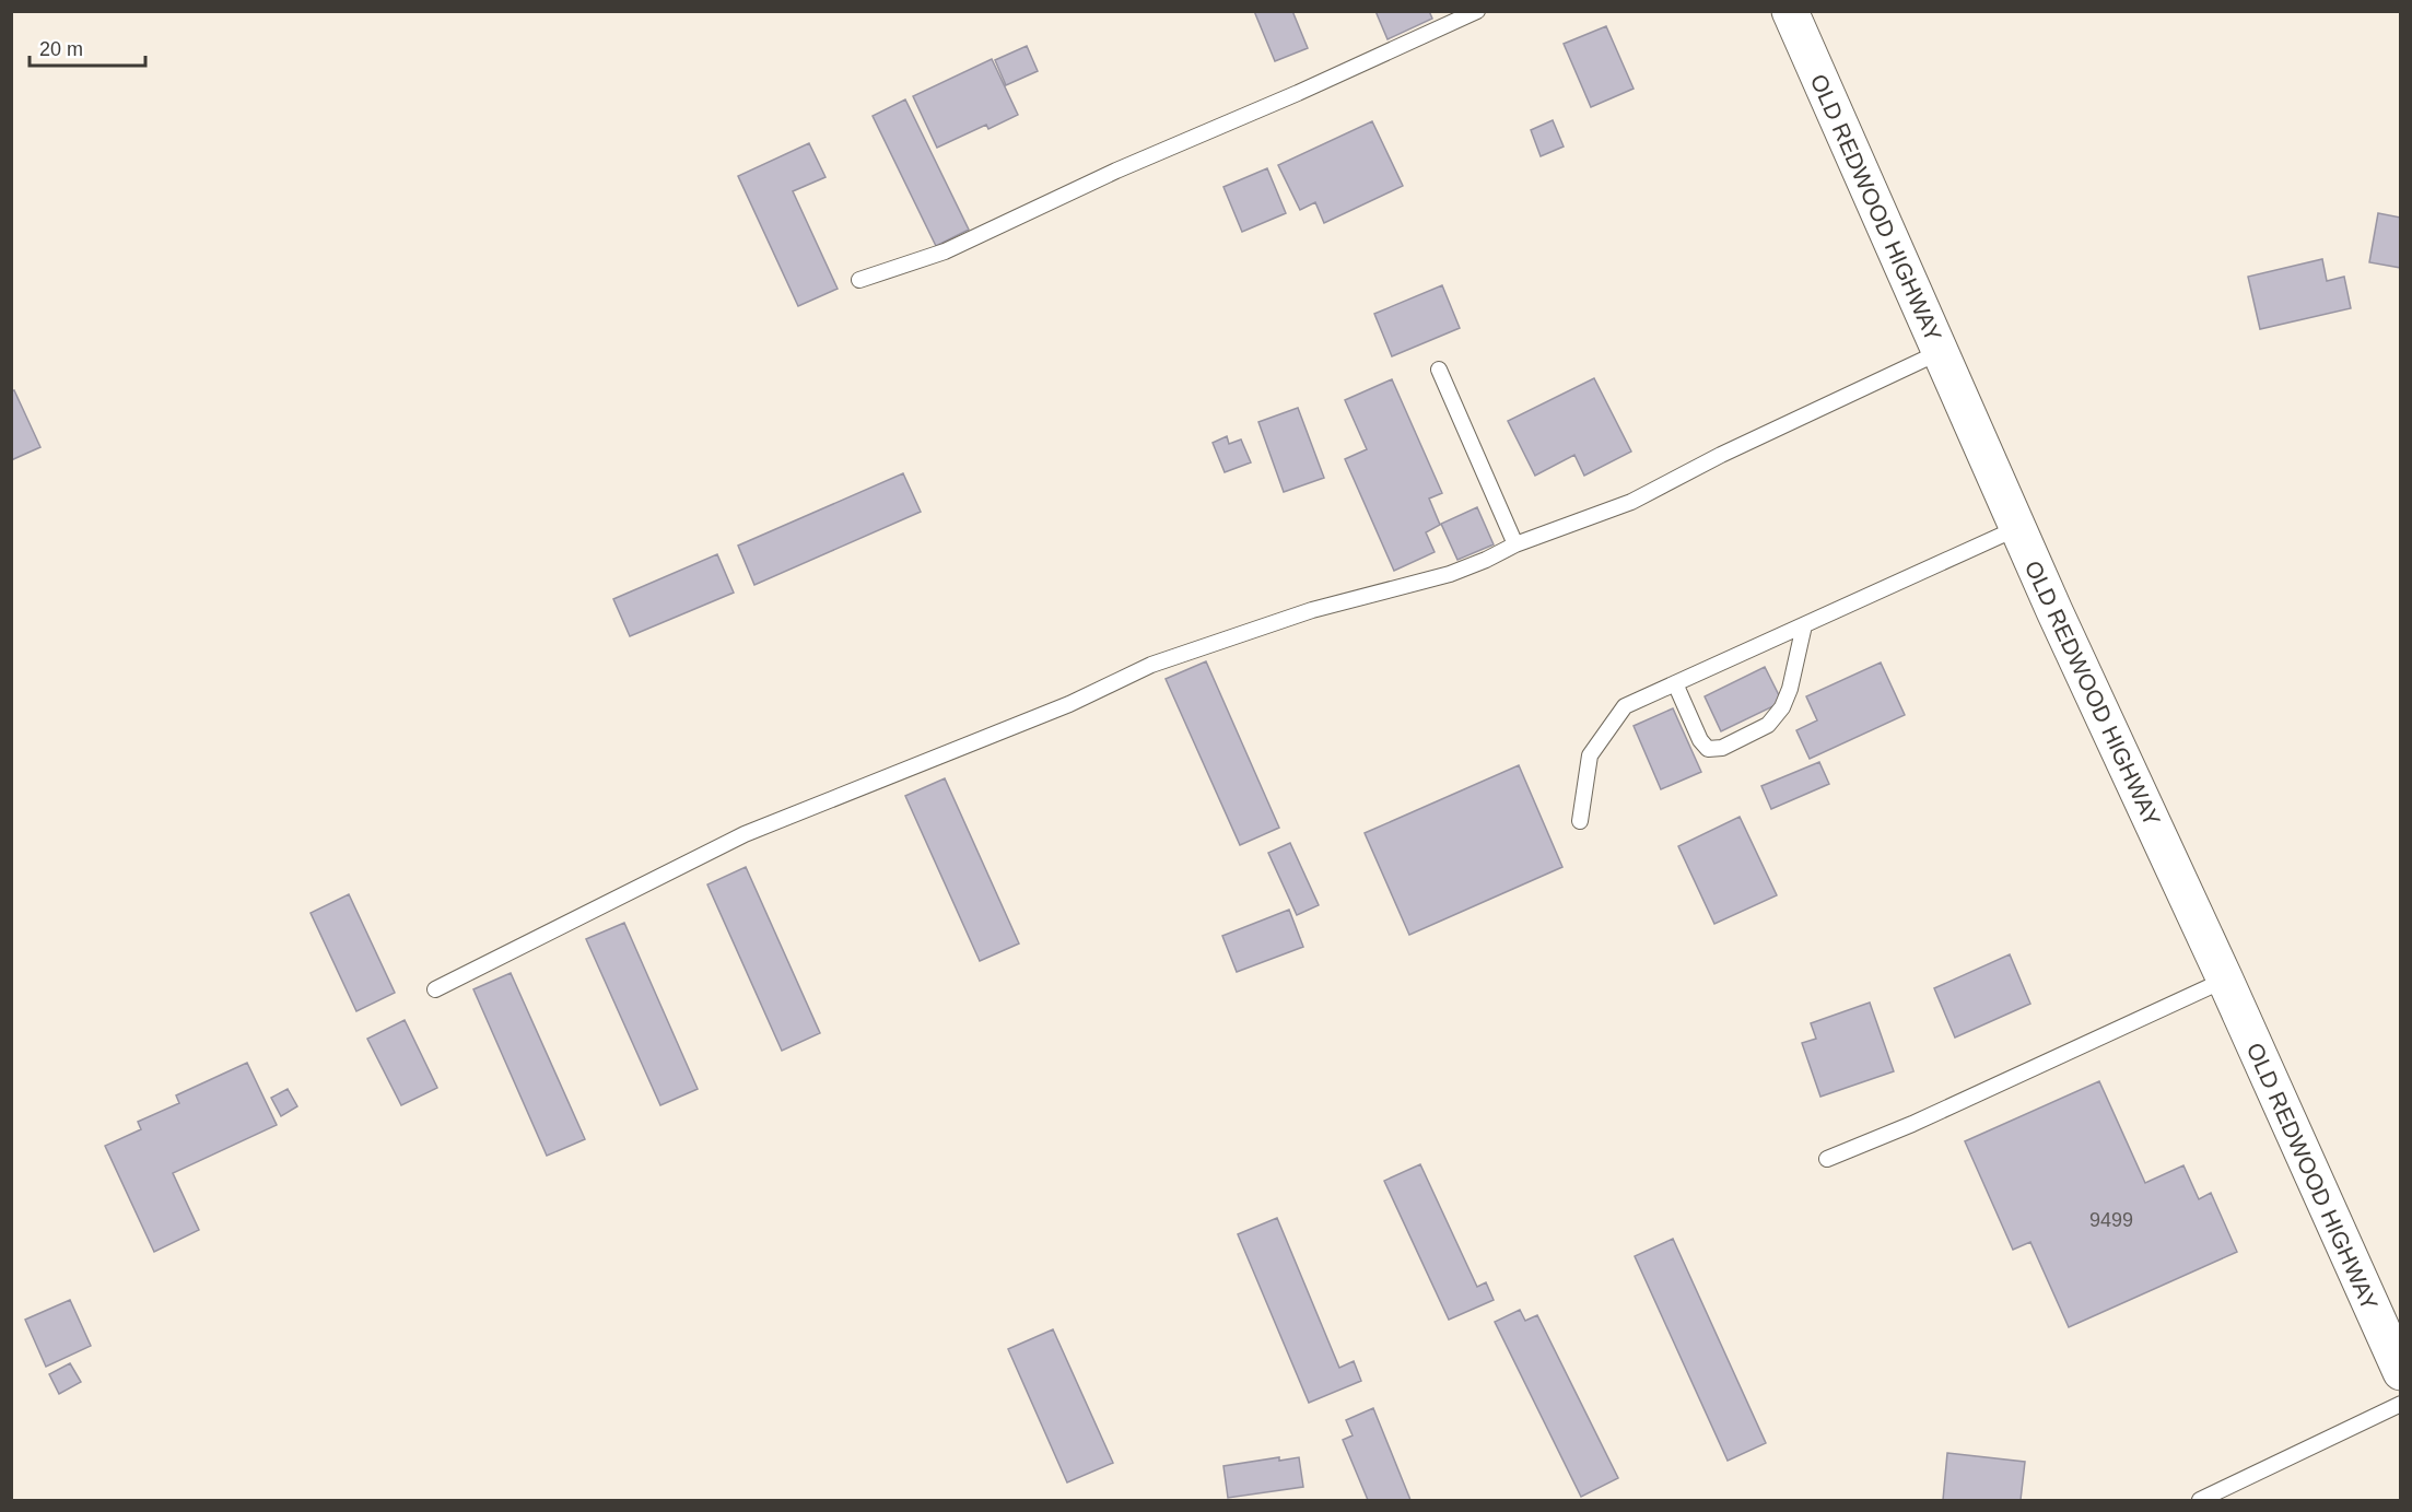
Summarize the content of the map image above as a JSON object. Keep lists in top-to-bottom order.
{
  "streets": {
    "main road": ["OLD REDWOOD HIGHWAY"]
  },
  "house_numbers": ["9499"],
  "scale_bar": "20 m"
}
